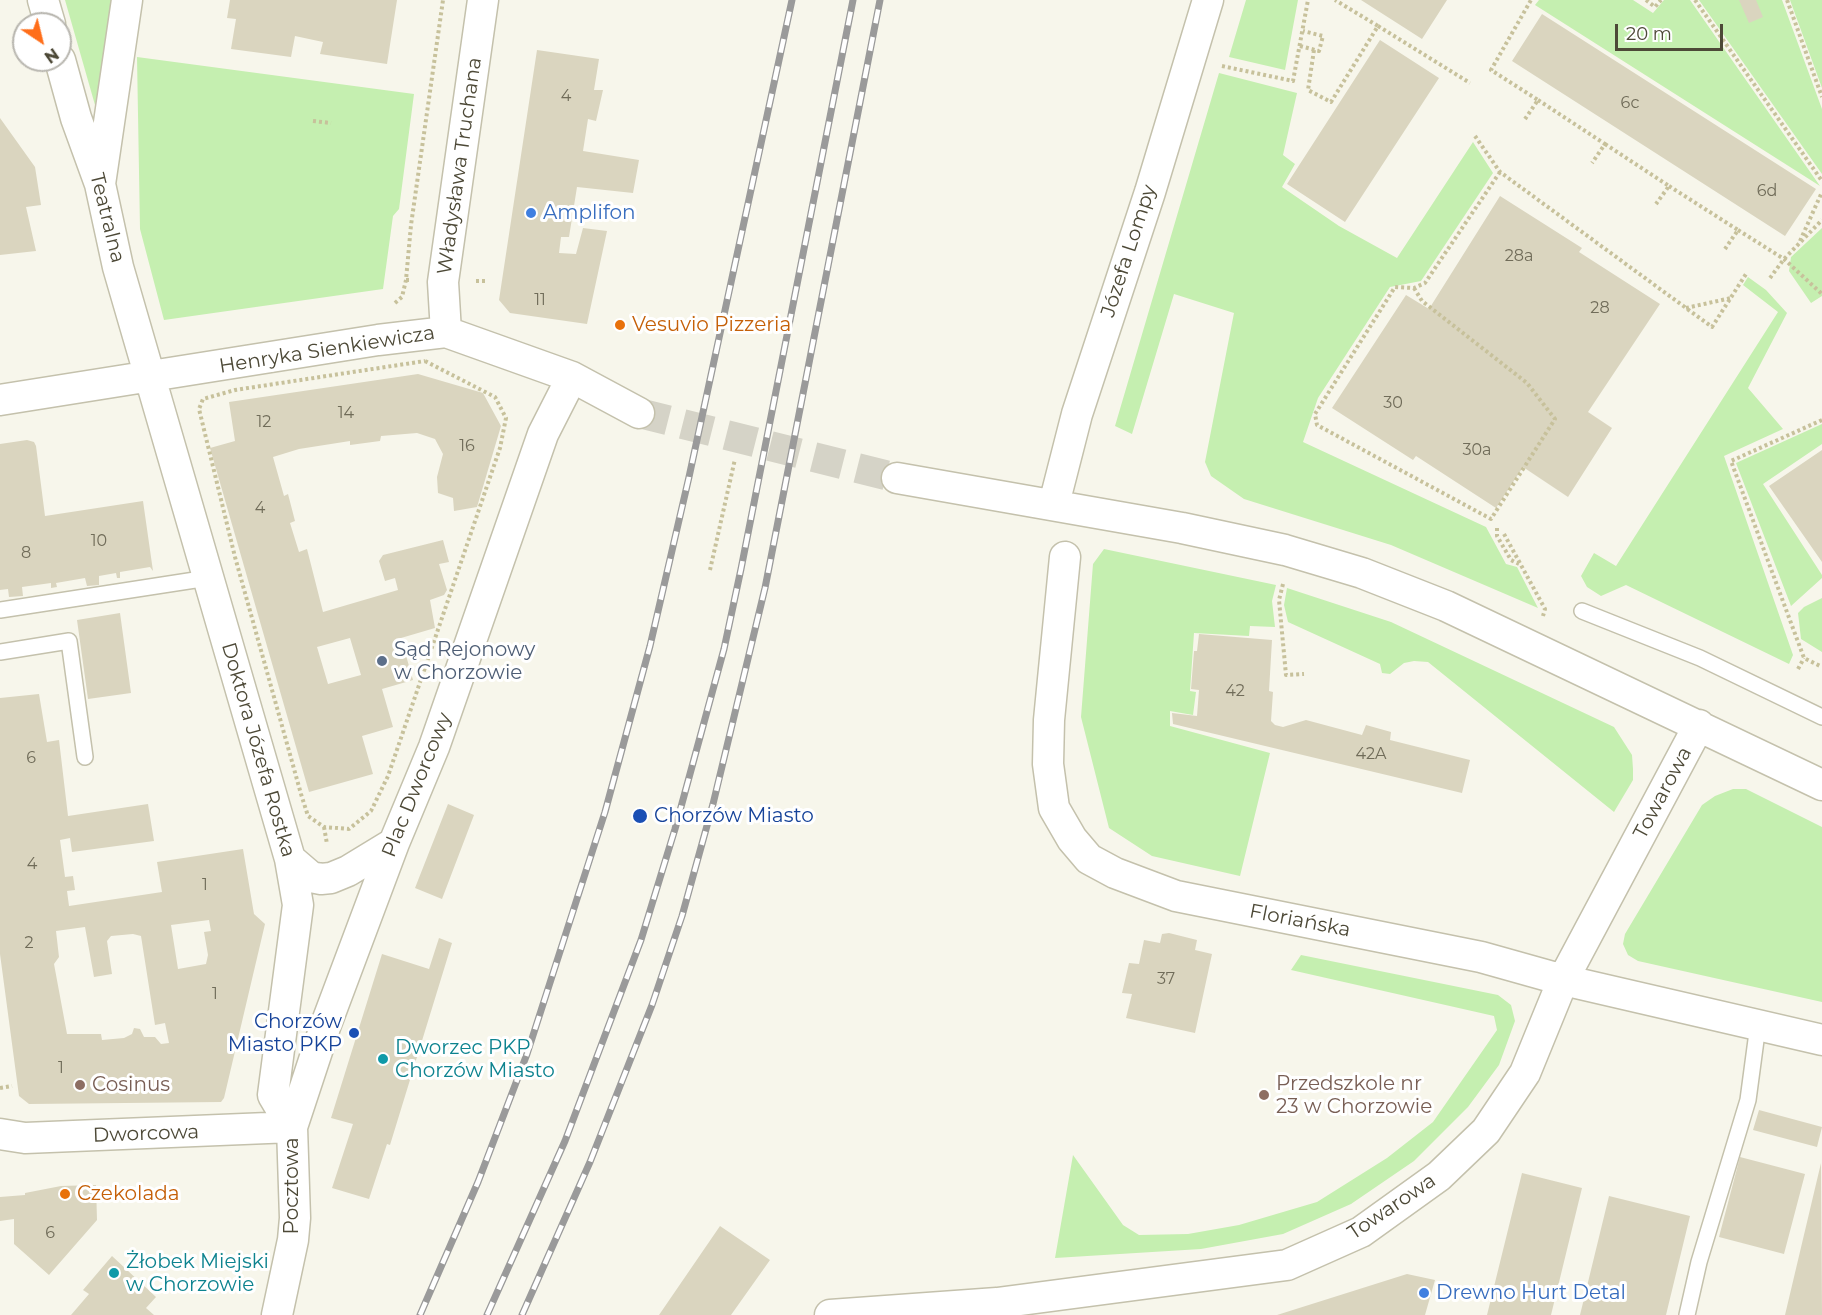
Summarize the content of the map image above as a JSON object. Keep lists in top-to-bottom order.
{
  "streets": {
    "street": [
      "Władysława Truchana",
      "Teatralna",
      "Józefa Lompy",
      "Henryka Sienkiewicza",
      "Doktora Józefa Rostka",
      "Plac Dworcowy",
      "Towarowa",
      "Floriańska",
      "Dworcowa",
      "Pocztowa"
    ]
  },
  "crossings": [
    ["Władysława Truchana", "Henryka Sienkiewicza"],
    ["Teatralna", "Henryka Sienkiewicza"],
    ["Teatralna", "Doktora Józefa Rostka"],
    ["Henryka Sienkiewicza", "Doktora Józefa Rostka"],
    ["Henryka Sienkiewicza", "Plac Dworcowy"],
    ["Doktora Józefa Rostka", "Plac Dworcowy"],
    ["Doktora Józefa Rostka", "Dworcowa"],
    ["Doktora Józefa Rostka", "Pocztowa"],
    ["Plac Dworcowy", "Dworcowa"],
    ["Plac Dworcowy", "Pocztowa"],
    ["Towarowa", "Floriańska"],
    ["Dworcowa", "Pocztowa"]
  ],
  "places": [
    "Amplifon",
    "Vesuvio Pizzeria",
    "Sąd Rejonowy w Chorzowie",
    "Chorzów Miasto",
    "Chorzów Miasto PKP",
    "Dworzec PKP Chorzów Miasto",
    "Cosinus",
    "Przedszkole nr 23 w Chorzowie",
    "Czekolada",
    "Żłobek Miejski w Chorzowie",
    "Drewno Hurt Detal"
  ],
  "house_numbers": [
    "4",
    "6c",
    "6d",
    "28a",
    "11",
    "28",
    "30",
    "14",
    "12",
    "16",
    "30a",
    "4",
    "10",
    "8",
    "42",
    "42A",
    "6",
    "4",
    "1",
    "2",
    "37",
    "1",
    "1",
    "6"
  ],
  "scale_bar": "20 m",
  "north": "bottom right"
}
